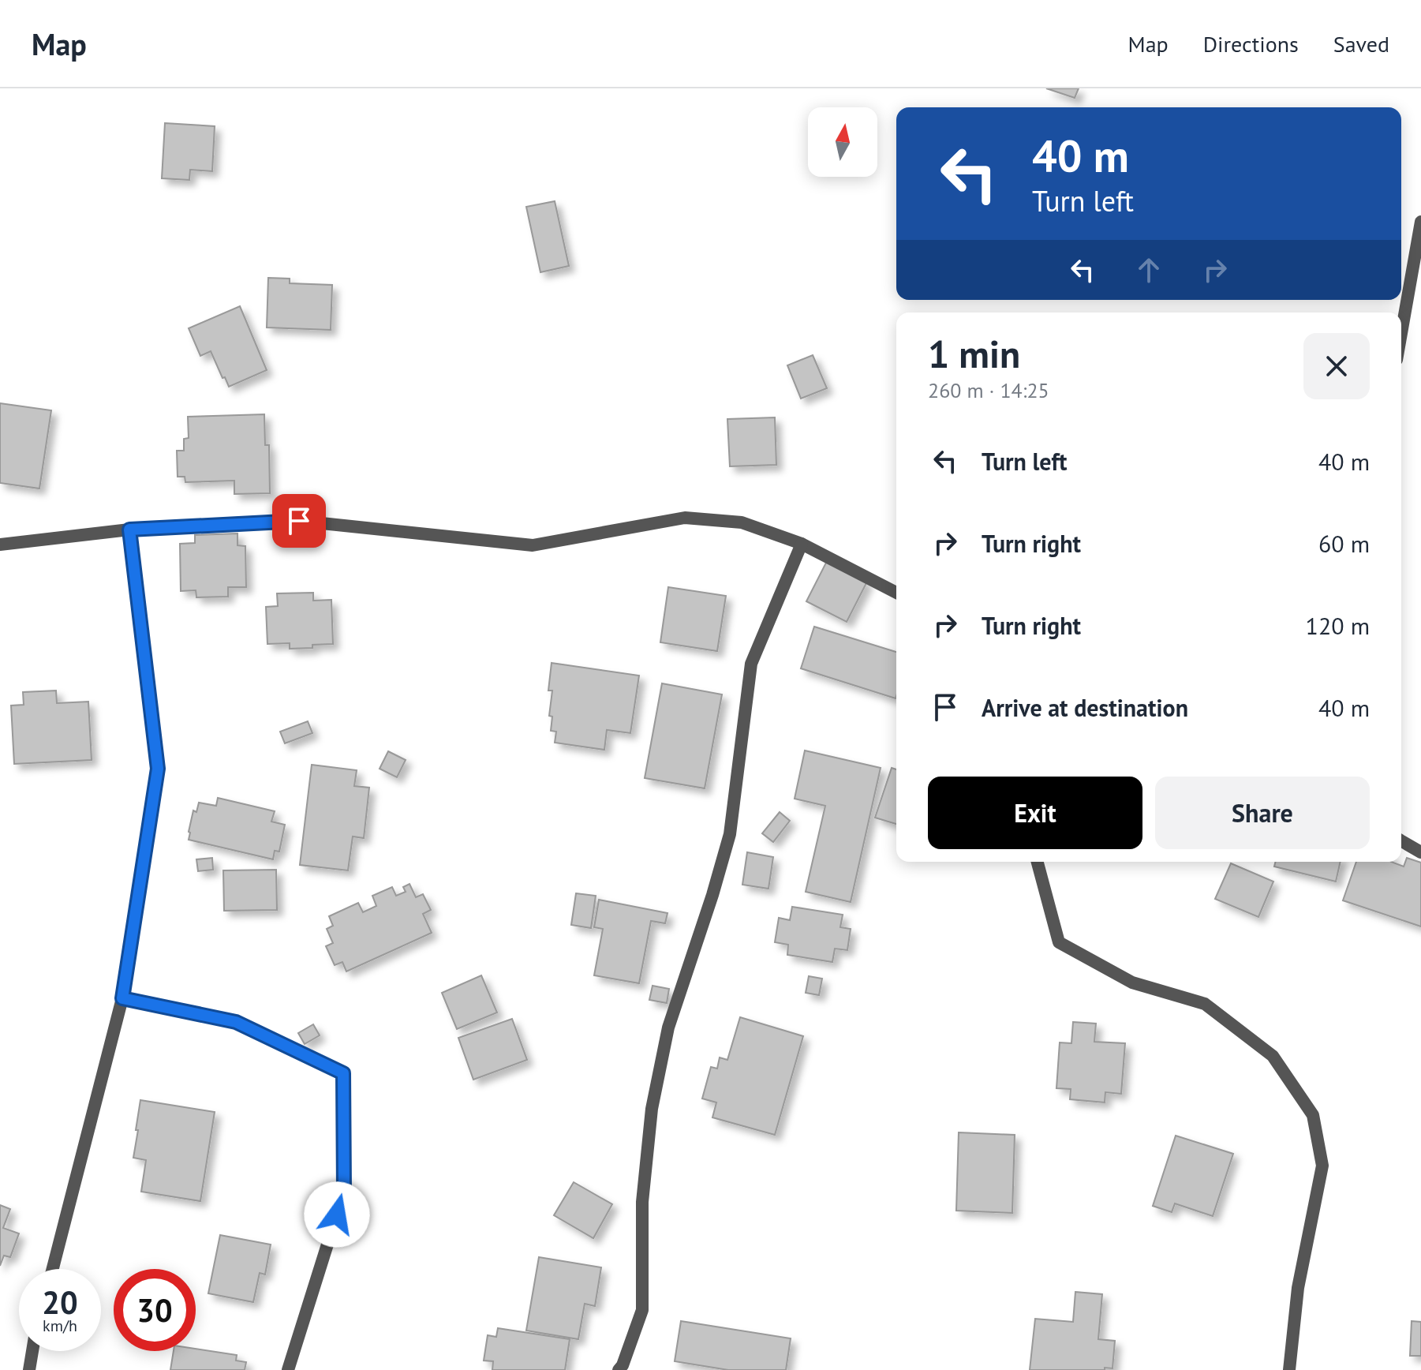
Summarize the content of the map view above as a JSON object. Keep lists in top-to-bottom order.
{
  "north": "top",
  "page": {
    "header": "Map",
    "nav": ["Map", "Directions", "Saved"],
    "turn": ["40 m", "Turn left"],
    "heading": ["1 min", "260 m · 14:25"],
    "list": [
      {
        "name": "Turn left",
        "value": "40 m"
      },
      {
        "name": "Turn right",
        "value": "60 m"
      },
      {
        "name": "Turn right",
        "value": "120 m"
      },
      {
        "name": "Arrive at destination",
        "value": "40 m"
      }
    ],
    "buttons": ["Exit", "Share"],
    "speed": "20 km/h",
    "limit": "30"
  }
}
